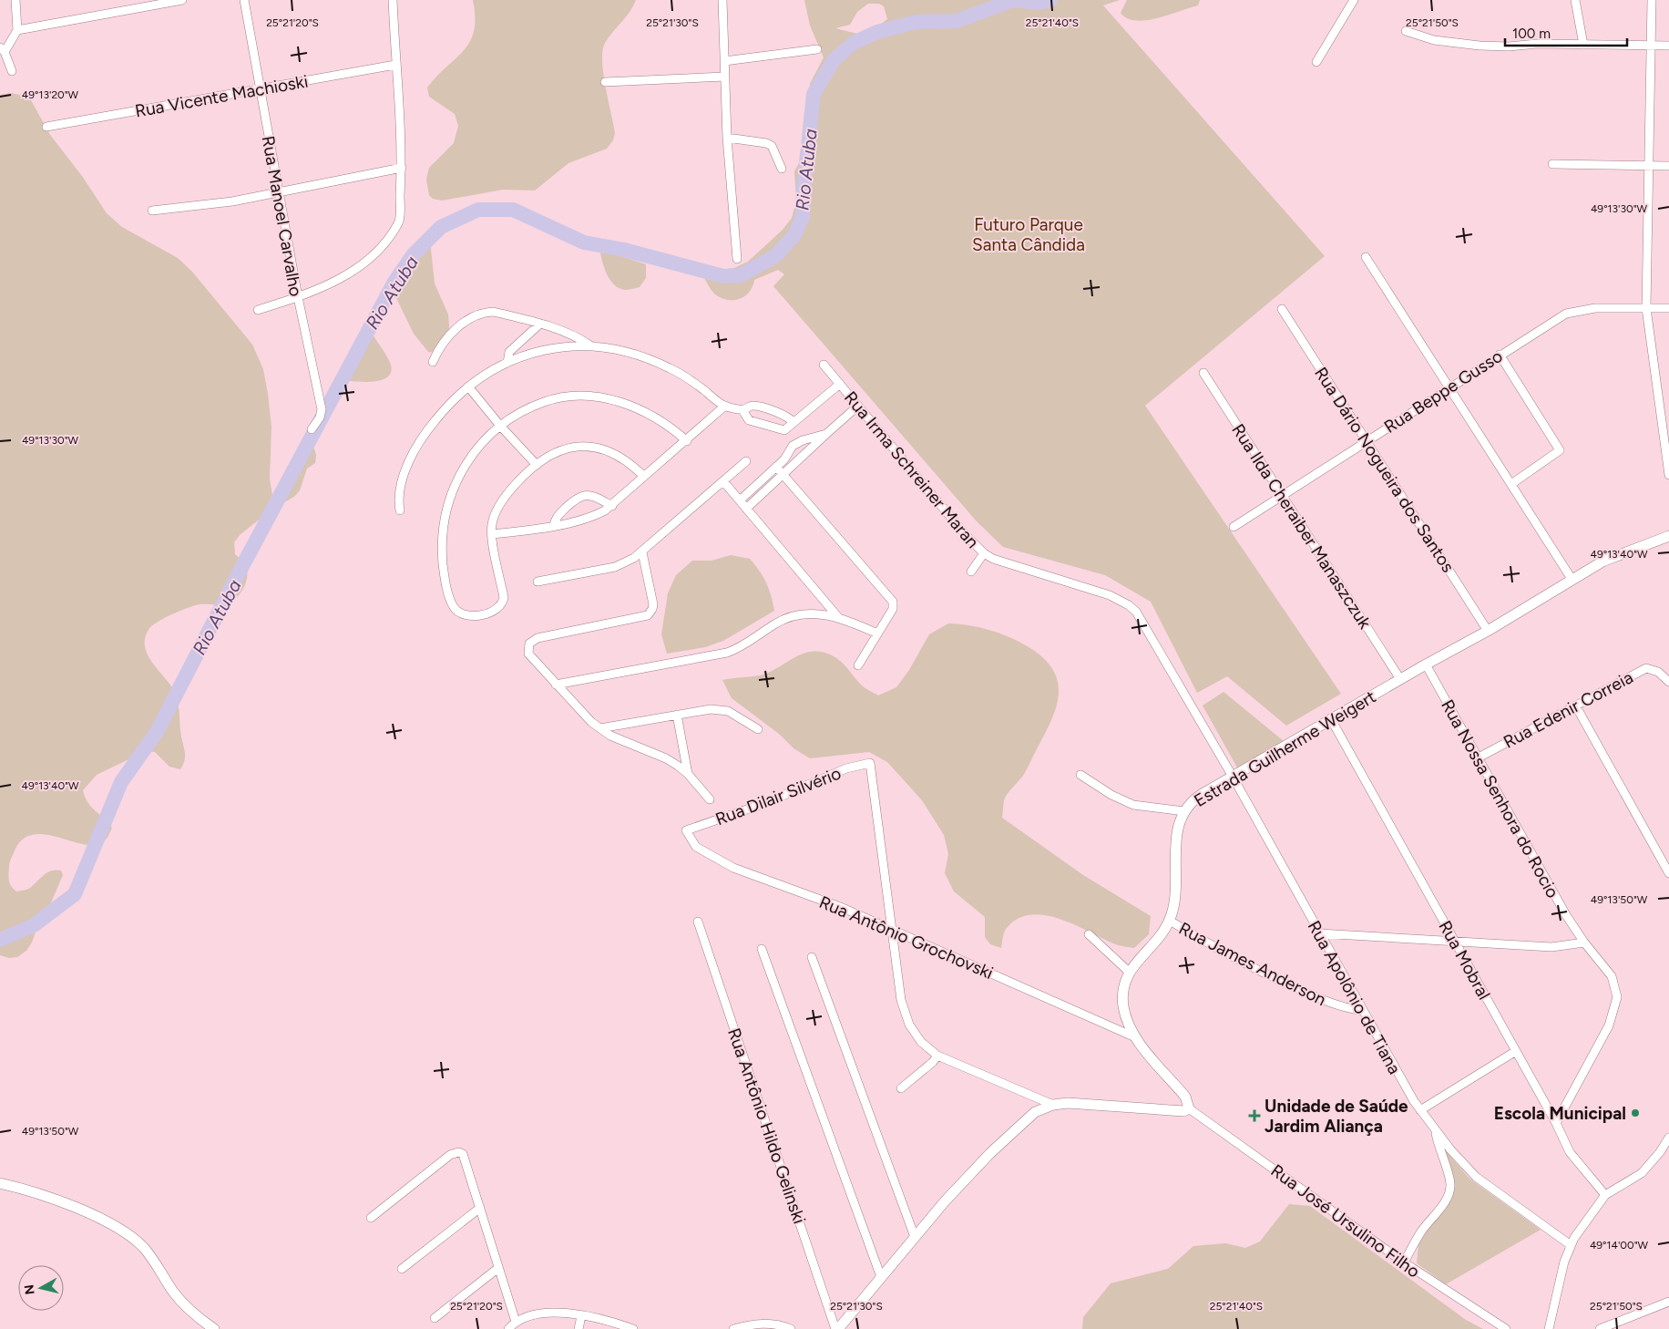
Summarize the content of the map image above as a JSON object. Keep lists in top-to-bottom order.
{
  "streets": {
    "street": [
      "Rua Vicente Machioski",
      "Rua Manoel Carvalho",
      "Rua Beppe Gusso",
      "Rua Irma Schreiner Maran",
      "Rua Dário Nogueira dos Santos",
      "Rua Ilda Cheraiber Manaszczuk",
      "Rua Edenir Correia",
      "Estrada Guilherme Weigert",
      "Rua Dilair Silvério",
      "Rua Nossa Senhora do Rocio",
      "Rua Antônio Grochovski",
      "Rua Mobral",
      "Rua James Anderson",
      "Rua Apolônio de Tiana",
      "Rua Antônio Hildo Gelinski",
      "Rua José Ursulino Filho"
    ]
  },
  "crossings": [
    ["Rua Vicente Machioski", "Rua Manoel Carvalho"],
    ["Rua Beppe Gusso", "Rua Dário Nogueira dos Santos"],
    ["Rua Beppe Gusso", "Rua Ilda Cheraiber Manaszczuk"],
    ["Rua Irma Schreiner Maran", "Estrada Guilherme Weigert"],
    ["Rua Irma Schreiner Maran", "Rua Apolônio de Tiana"],
    ["Rua Dário Nogueira dos Santos", "Estrada Guilherme Weigert"],
    ["Rua Ilda Cheraiber Manaszczuk", "Estrada Guilherme Weigert"],
    ["Rua Edenir Correia", "Rua Nossa Senhora do Rocio"],
    ["Estrada Guilherme Weigert", "Rua Nossa Senhora do Rocio"],
    ["Estrada Guilherme Weigert", "Rua Antônio Grochovski"],
    ["Estrada Guilherme Weigert", "Rua Mobral"],
    ["Estrada Guilherme Weigert", "Rua James Anderson"],
    ["Estrada Guilherme Weigert", "Rua Apolônio de Tiana"],
    ["Estrada Guilherme Weigert", "Rua José Ursulino Filho"],
    ["Rua Dilair Silvério", "Rua Antônio Grochovski"],
    ["Rua Nossa Senhora do Rocio", "Rua Mobral"],
    ["Rua James Anderson", "Rua Apolônio de Tiana"]
  ],
  "water": ["Rio Atuba"],
  "parks": ["Futuro Parque Santa Cândida"],
  "places": {
    "other": ["Escola Municipal"],
    "health": ["Unidade de Saúde Jardim Aliança"]
  },
  "scale_bar": "100 m",
  "north": "left",
  "coordinates": [
    "25°21'20\"S",
    "25°21'30\"S",
    "25°21'40\"S",
    "25°21'50\"S",
    "49°13'20\"W",
    "49°13'30\"W",
    "49°13'40\"W",
    "49°13'50\"W",
    "49°14'00\"W"
  ]
}
